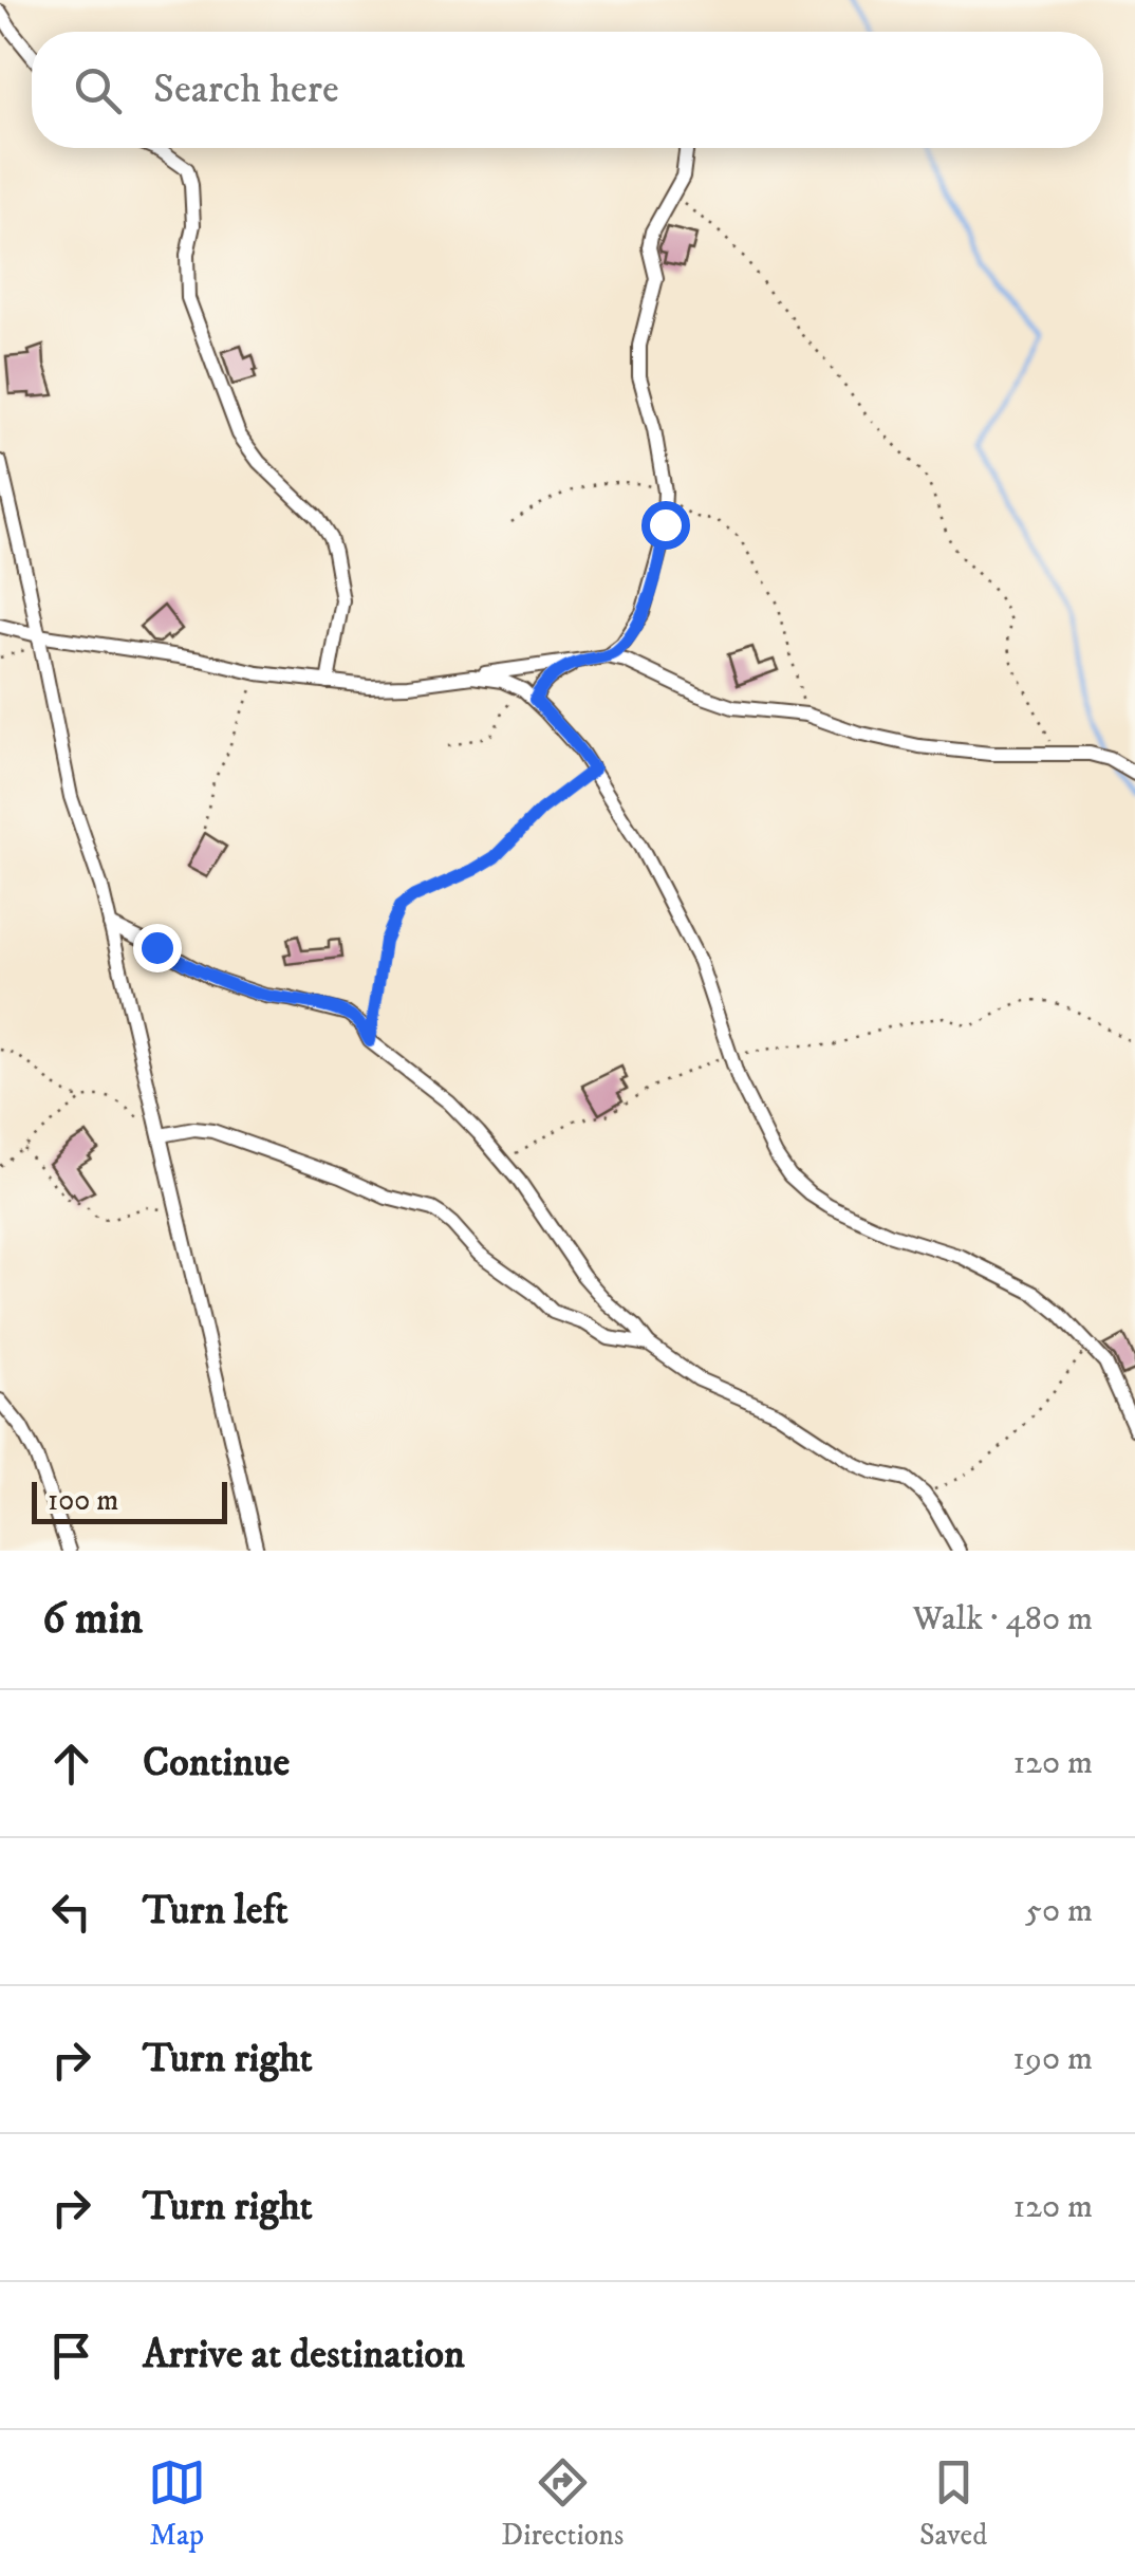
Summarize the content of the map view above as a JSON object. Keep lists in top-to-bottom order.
{
  "scale_bar": "100 m",
  "page": {
    "search": "Search here",
    "scale": "100 m",
    "heading": ["6 min", "Walk · 480 m"],
    "list": [
      ["Continue", "120 m"],
      ["Turn left", "50 m"],
      ["Turn right", "190 m"],
      ["Turn right", "120 m"],
      "Arrive at destination"
    ],
    "nav": ["Map", "Directions", "Saved"]
  }
}
